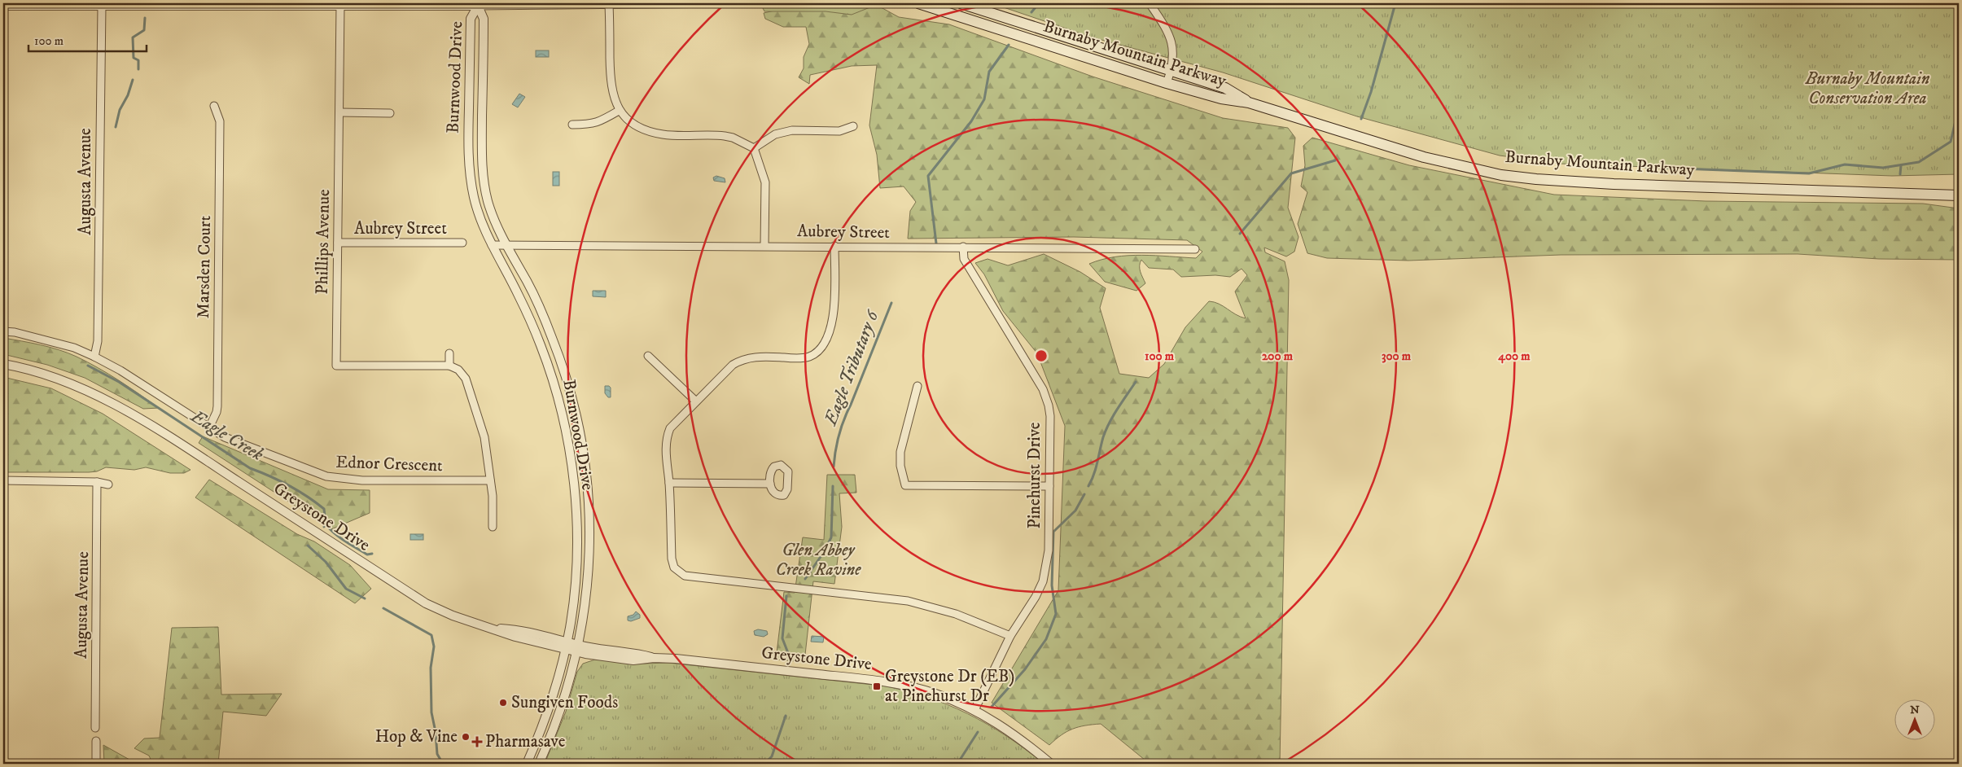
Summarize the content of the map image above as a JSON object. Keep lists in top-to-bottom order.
{
  "streets": {
    "main road": ["Burnaby Mountain Parkway"],
    "street": [
      "Burnwood Drive",
      "Augusta Avenue",
      "Aubrey Street",
      "Phillips Avenue",
      "Marsden Court",
      "Ednor Crescent",
      "Pinehurst Drive",
      "Greystone Drive"
    ]
  },
  "crossings": [
    ["Burnwood Drive", "Aubrey Street"],
    ["Burnwood Drive", "Greystone Drive"],
    ["Augusta Avenue", "Ednor Crescent"],
    ["Aubrey Street", "Phillips Avenue"],
    ["Aubrey Street", "Pinehurst Drive"],
    ["Marsden Court", "Ednor Crescent"],
    ["Pinehurst Drive", "Greystone Drive"]
  ],
  "water": ["Eagle Tributary 6", "Eagle Creek"],
  "parks": ["Burnaby Mountain Conservation Area", "Glen Abbey Creek Ravine"],
  "places": {
    "transit": ["Greystone Dr (EB) at Pinehurst Dr"],
    "other": ["Sungiven Foods", "Hop & Vine"],
    "health": ["Pharmasave"]
  },
  "scale_bar": "100 m",
  "north": "top",
  "rings": [
    "100 m",
    "200 m",
    "300 m",
    "400 m"
  ]
}
